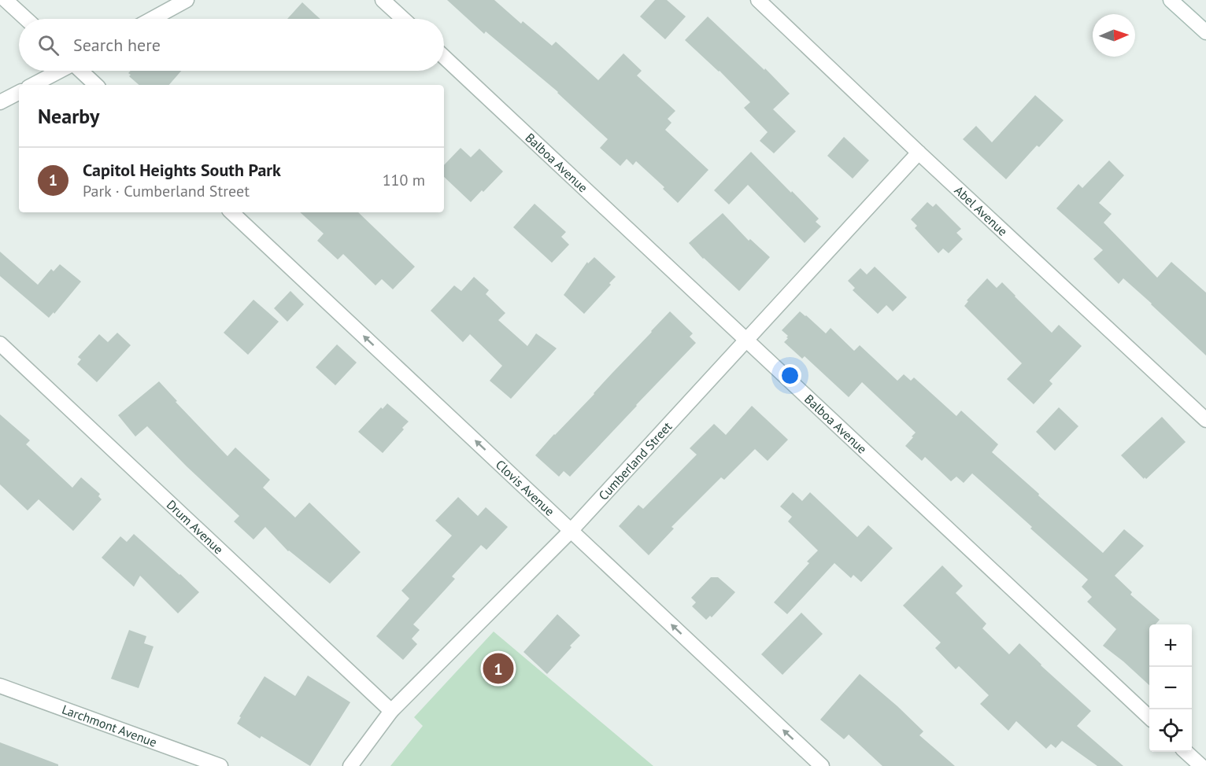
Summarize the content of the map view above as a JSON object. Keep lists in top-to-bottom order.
{
  "streets": {
    "street": [
      "Balboa Avenue",
      "Abel Avenue",
      "Cumberland Street",
      "Clovis Avenue",
      "Drum Avenue",
      "Larchmont Avenue"
    ]
  },
  "crossings": [
    ["Balboa Avenue", "Cumberland Street"],
    ["Abel Avenue", "Cumberland Street"],
    ["Cumberland Street", "Clovis Avenue"],
    ["Cumberland Street", "Drum Avenue"]
  ],
  "one_way": ["Clovis Avenue"],
  "north": "right",
  "page": {
    "search": "Search here",
    "heading": "Nearby",
    "list": [
      {
        "mark": "1",
        "name": "Capitol Heights South Park",
        "note": "Park · Cumberland Street",
        "value": "110 m"
      }
    ],
    "map_buttons": ["+", "−"],
    "pins": "1"
  }
}
